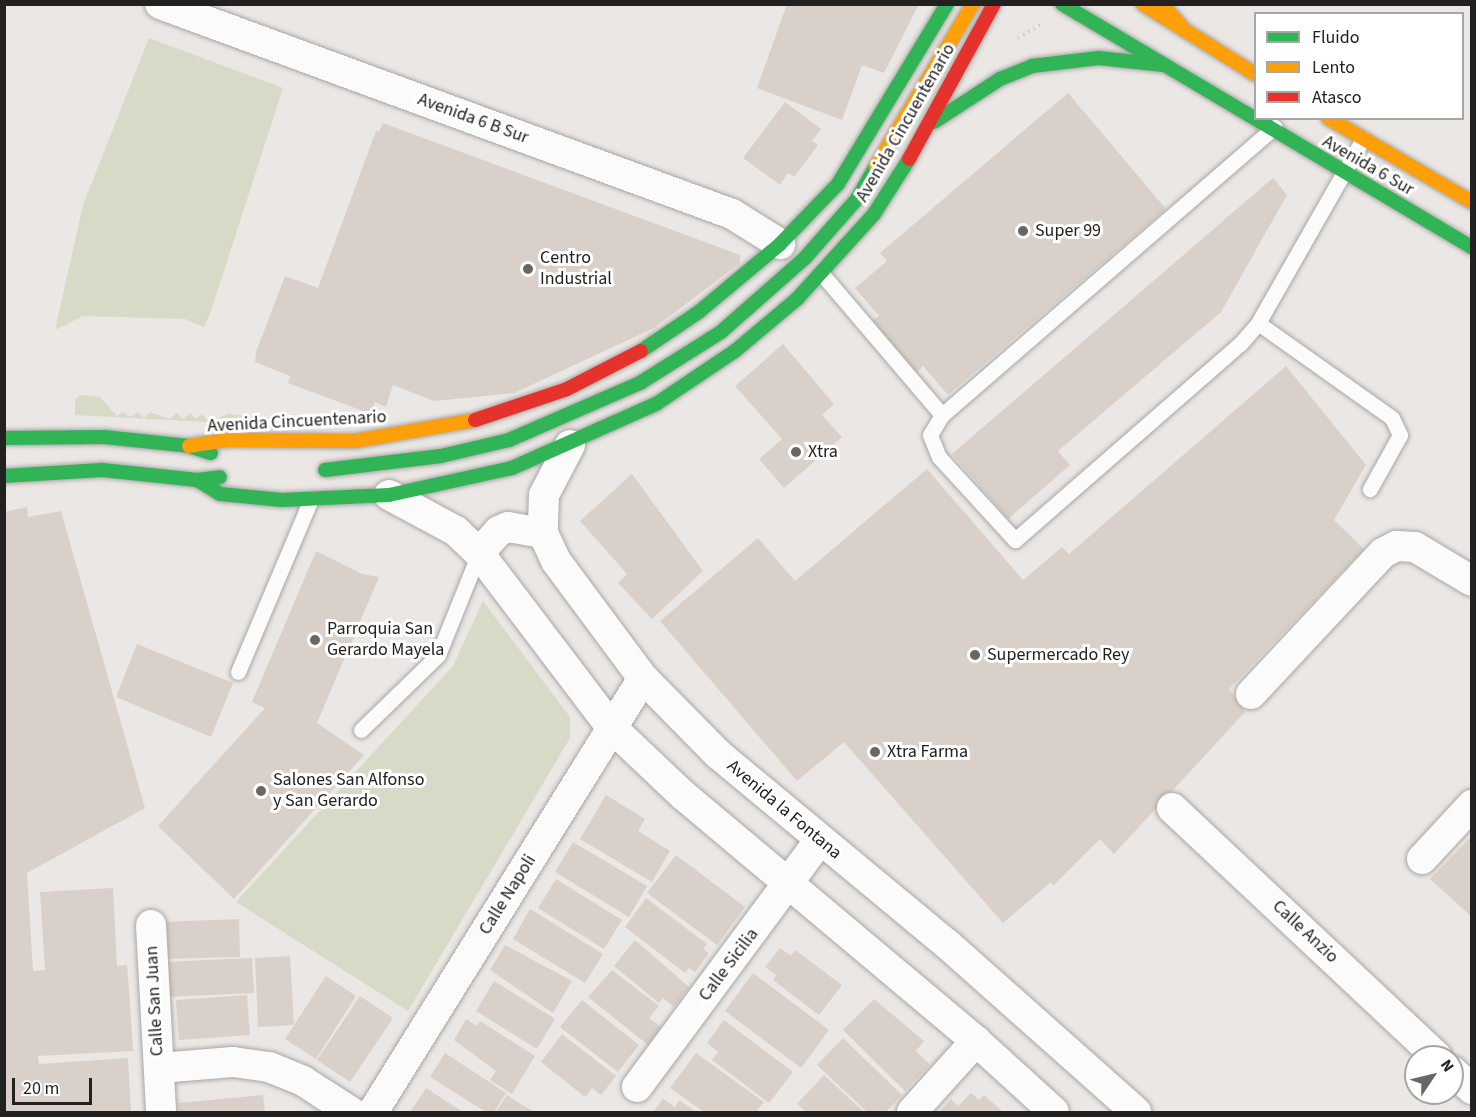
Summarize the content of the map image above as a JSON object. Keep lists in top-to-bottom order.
{
  "streets": {
    "main road": ["Avenida Cincuentenario", "Avenida 6 Sur"],
    "street": [
      "Avenida 6 B Sur",
      "Avenida la Fontana",
      "Calle Napoli",
      "Calle Anzio",
      "Calle Sicilia",
      "Calle San Juan"
    ]
  },
  "crossings": [
    ["Avenida 6 B Sur", "Avenida Cincuentenario"],
    ["Avenida Cincuentenario", "Avenida la Fontana"],
    ["Avenida la Fontana", "Calle Napoli"],
    ["Avenida la Fontana", "Calle Sicilia"]
  ],
  "places": [
    "Super 99",
    "Centro Industrial",
    "Xtra",
    "Parroquia San Gerardo Mayela",
    "Supermercado Rey",
    "Xtra Farma",
    "Salones San Alfonso y San Gerardo"
  ],
  "legend": ["Fluido", "Lento", "Atasco"],
  "scale_bar": "20 m",
  "north": "top right"
}
